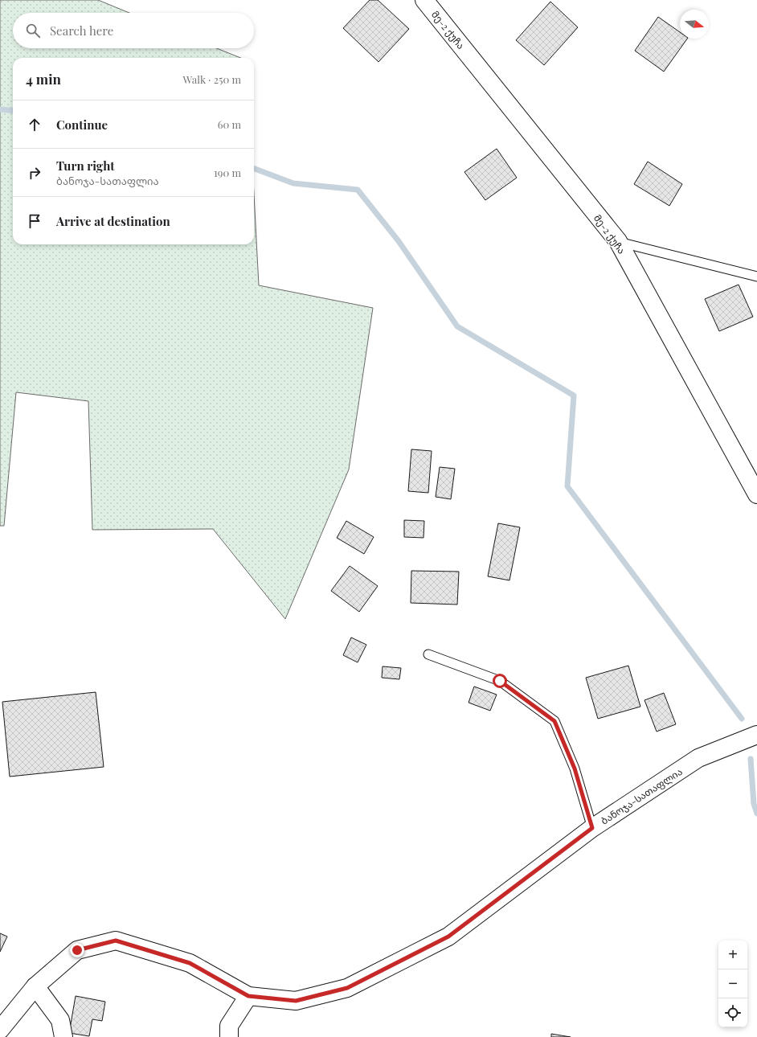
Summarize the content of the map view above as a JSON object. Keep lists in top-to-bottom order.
{
  "streets": {
    "street": ["მე-2 ქუჩა", "ბანოჯა-სათაფლია"]
  },
  "north": "right",
  "page": {
    "search": "Search here",
    "heading": ["4 min", "Walk · 250 m"],
    "list": [
      ["Continue", "60 m"],
      ["Turn right", "ბანოჯა-სათაფლია", "190 m"],
      "Arrive at destination"
    ],
    "map_buttons": ["+", "−"]
  }
}
